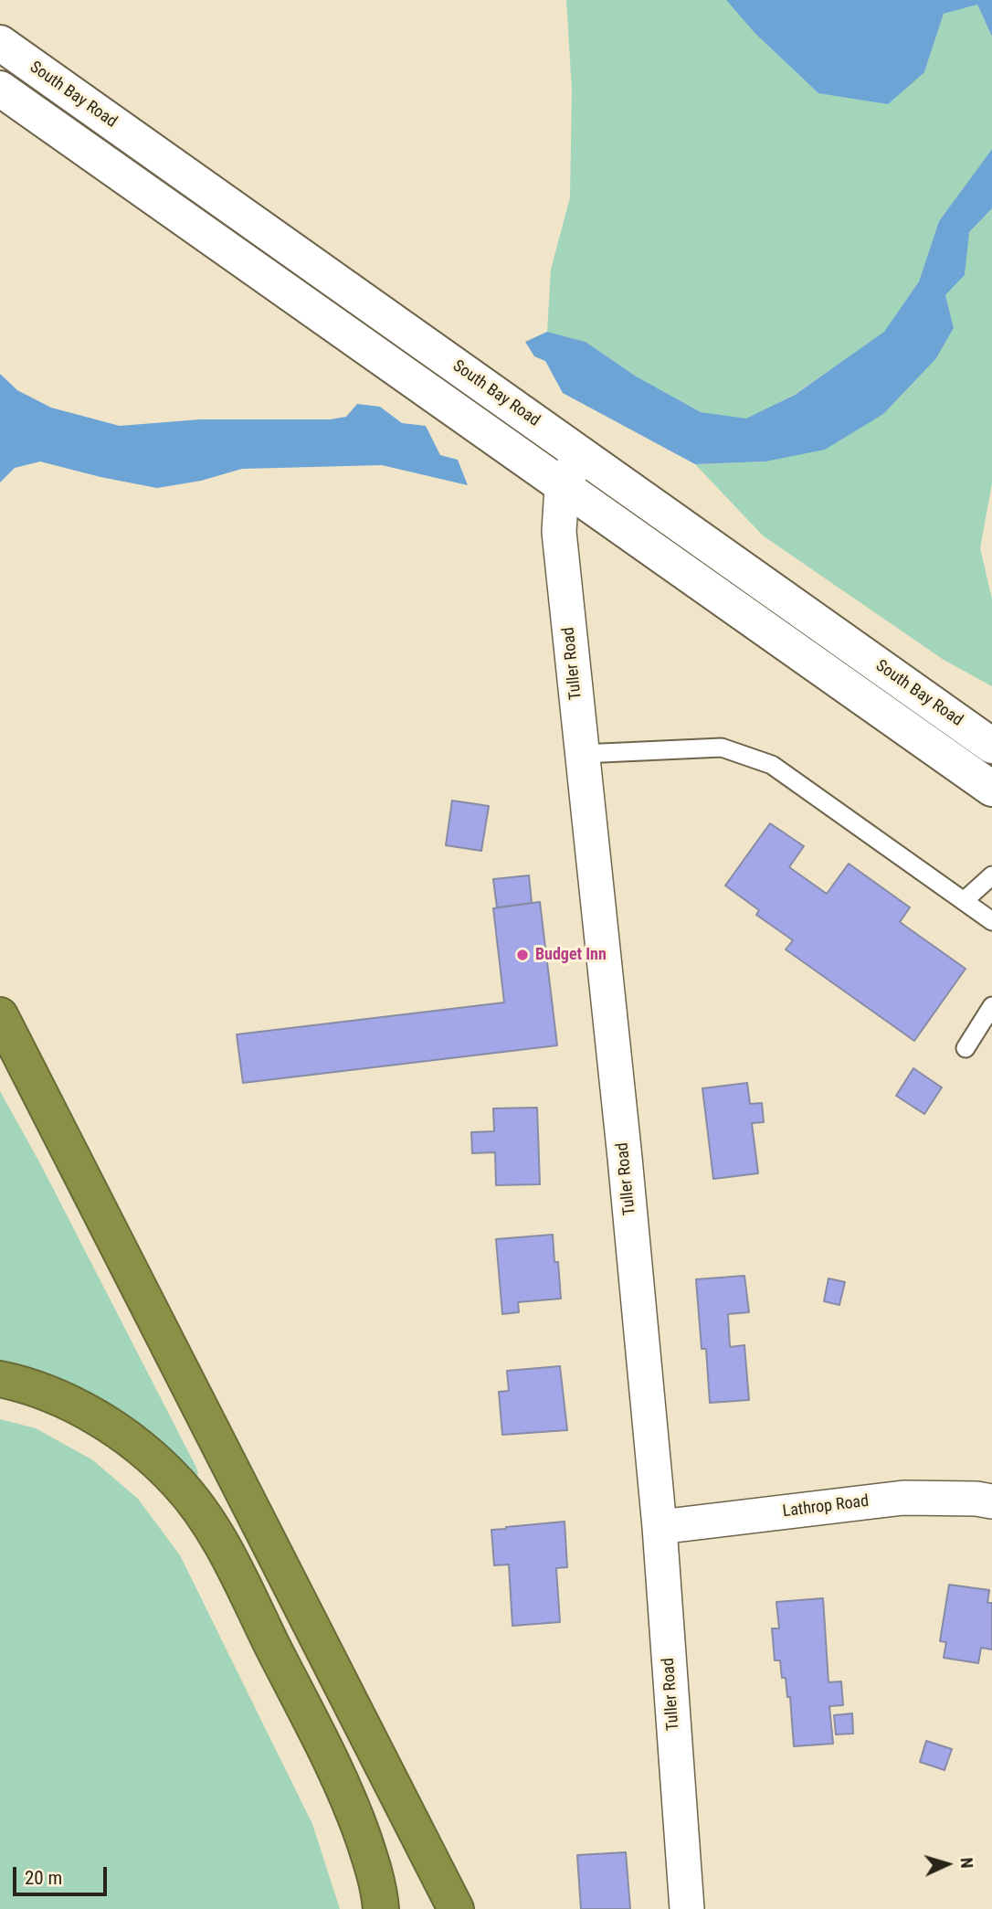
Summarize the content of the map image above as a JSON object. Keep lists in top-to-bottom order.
{
  "streets": {
    "street": ["South Bay Road", "Tuller Road", "Lathrop Road"]
  },
  "crossings": [
    ["South Bay Road", "Tuller Road"],
    ["Tuller Road", "Lathrop Road"]
  ],
  "places": ["Budget Inn"],
  "scale_bar": "20 m",
  "north": "right"
}
